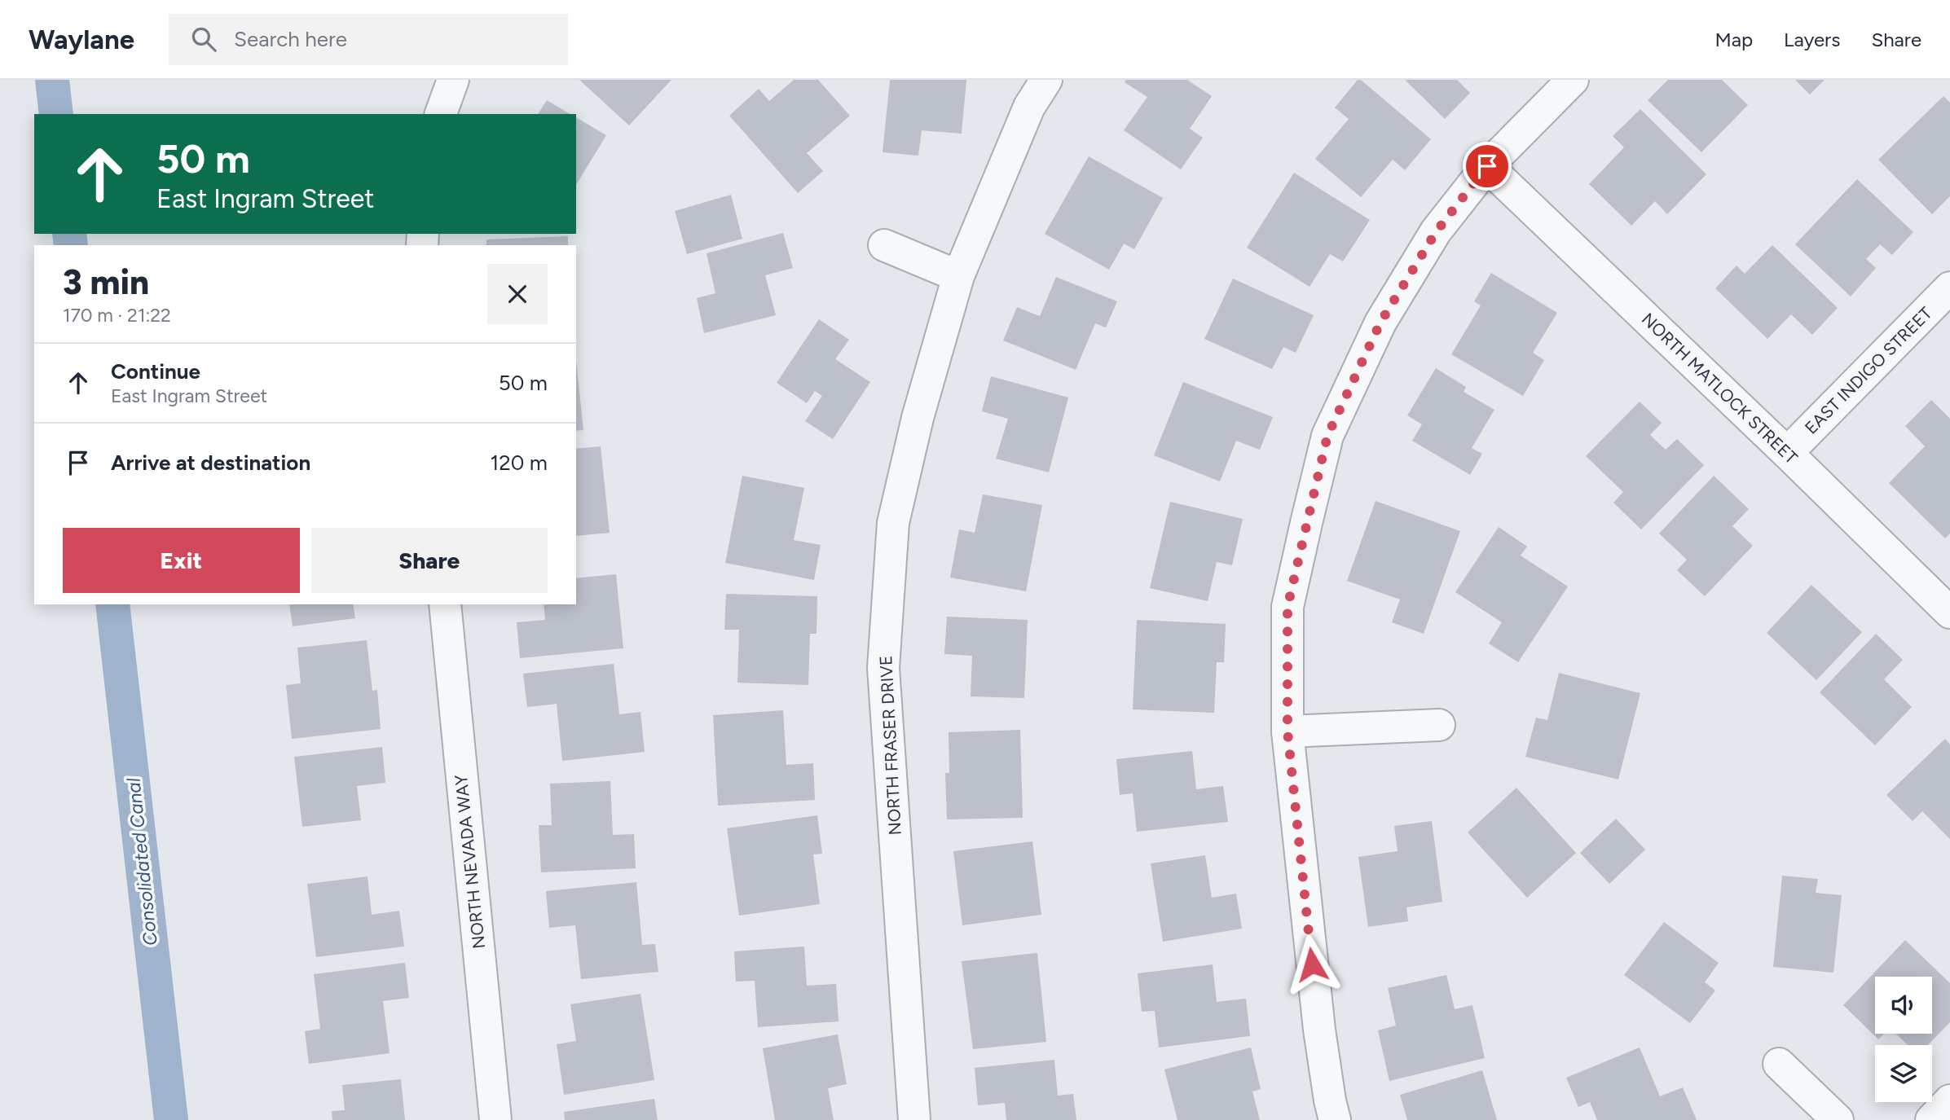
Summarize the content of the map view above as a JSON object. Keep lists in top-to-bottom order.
{
  "streets": {
    "street": [
      "EAST INDIGO STREET",
      "NORTH MATLOCK STREET",
      "NORTH FRASER DRIVE",
      "NORTH NEVADA WAY"
    ]
  },
  "crossings": [
    ["EAST INDIGO STREET", "NORTH MATLOCK STREET"]
  ],
  "water": ["Consolidated Canal"],
  "page": {
    "header": "Waylane",
    "search": "Search here",
    "nav": ["Map", "Layers", "Share"],
    "turn": ["50 m", "East Ingram Street"],
    "heading": ["3 min", "170 m · 21:22"],
    "list": [
      {
        "name": "Continue",
        "note": "East Ingram Street",
        "value": "50 m"
      },
      {
        "name": "Arrive at destination",
        "value": "120 m"
      }
    ],
    "buttons": ["Exit", "Share"]
  }
}
